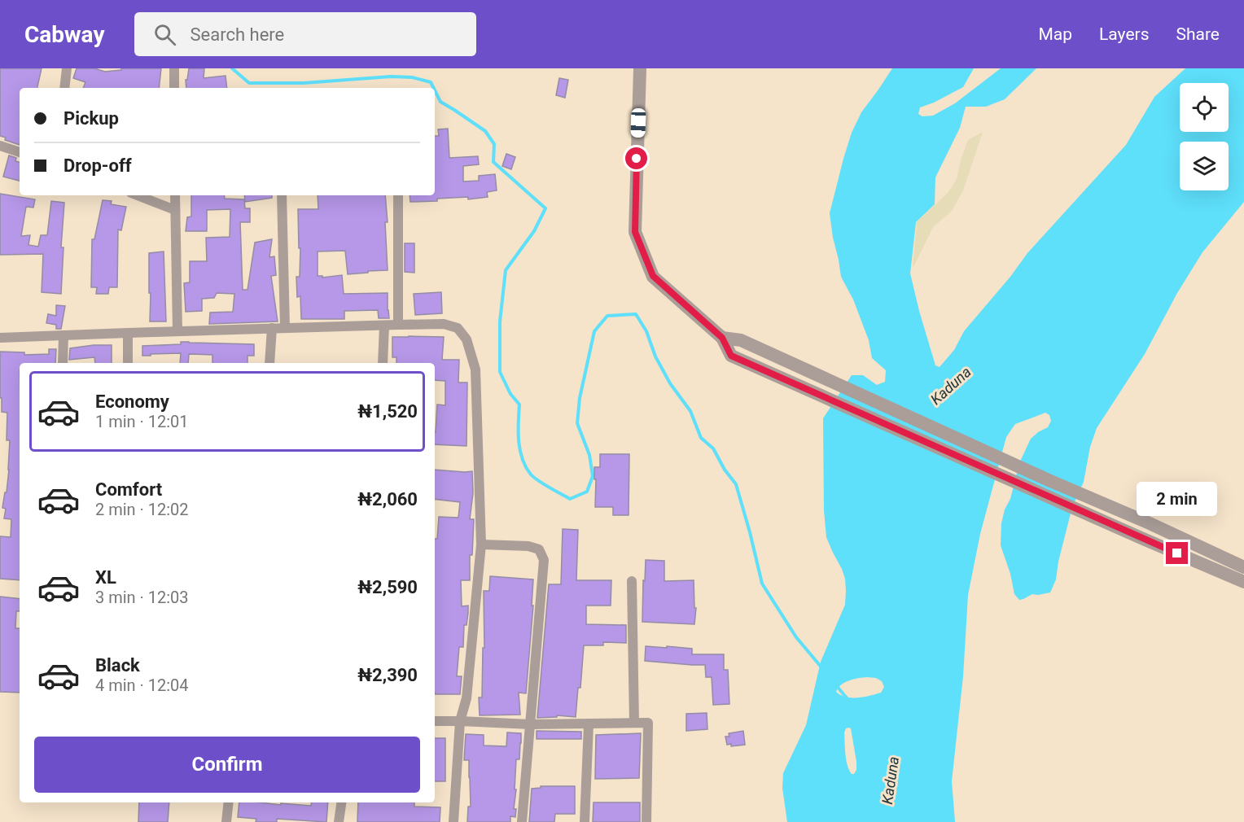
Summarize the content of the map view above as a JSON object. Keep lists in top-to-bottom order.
{
  "water": ["Kaduna"],
  "page": {
    "header": "Cabway",
    "search": "Search here",
    "nav": ["Map", "Layers", "Share"],
    "banner": ["Pickup", "Drop-off"],
    "list": [
      {
        "name": "Economy",
        "note": "1 min · 12:01",
        "value": "₦1,520"
      },
      {
        "name": "Comfort",
        "note": "2 min · 12:02",
        "value": "₦2,060"
      },
      {
        "name": "XL",
        "note": "3 min · 12:03",
        "value": "₦2,590"
      },
      {
        "name": "Black",
        "note": "4 min · 12:04",
        "value": "₦2,390"
      }
    ],
    "bubble": "2 min",
    "buttons": "Confirm"
  }
}
